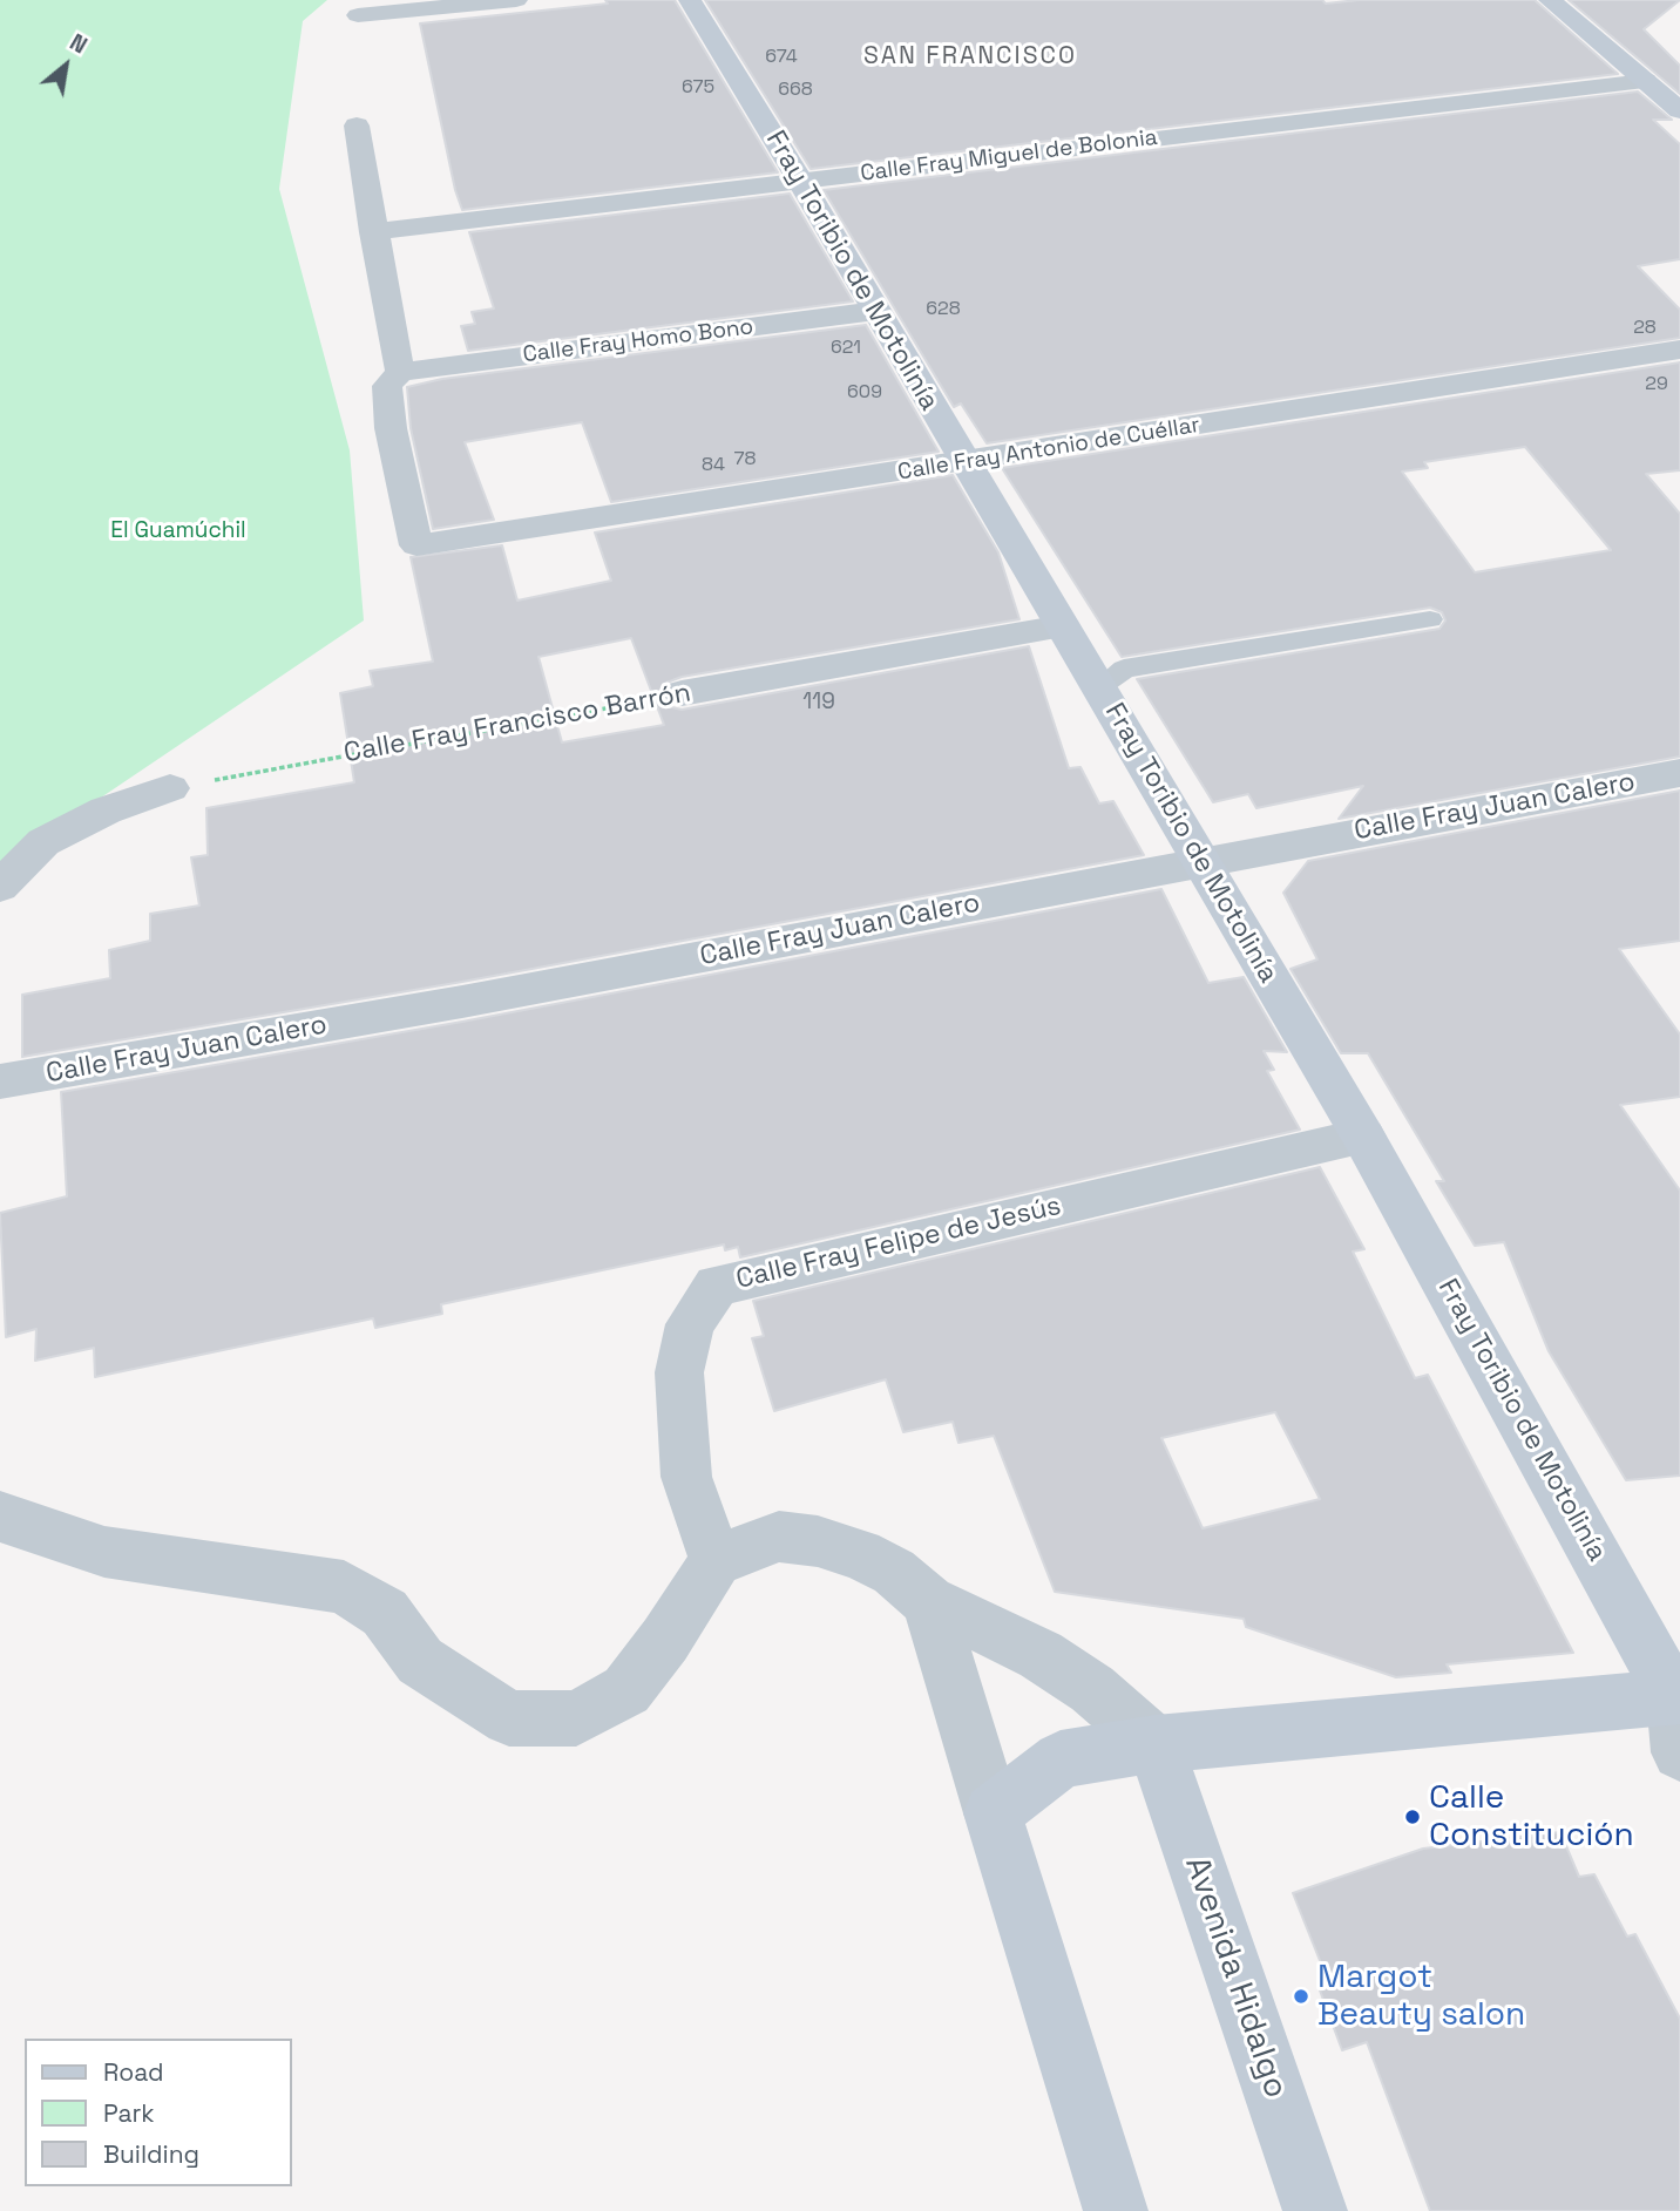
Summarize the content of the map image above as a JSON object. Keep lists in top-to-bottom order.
{
  "streets": {
    "street": [
      "Calle Fray Miguel de Bolonia",
      "Fray Toribio de Motolinía",
      "Calle Fray Homo Bono",
      "Calle Fray Antonio de Cuéllar",
      "Calle Fray Francisco Barrón",
      "Calle Fray Juan Calero",
      "Calle Fray Felipe de Jesús",
      "Avenida Hidalgo"
    ]
  },
  "crossings": [
    ["Calle Fray Miguel de Bolonia", "Fray Toribio de Motolinía"],
    ["Fray Toribio de Motolinía", "Calle Fray Homo Bono"],
    ["Fray Toribio de Motolinía", "Calle Fray Antonio de Cuéllar"],
    ["Fray Toribio de Motolinía", "Calle Fray Francisco Barrón"],
    ["Fray Toribio de Motolinía", "Calle Fray Juan Calero"],
    ["Fray Toribio de Motolinía", "Calle Fray Felipe de Jesús"],
    ["Calle Fray Homo Bono", "Calle Fray Antonio de Cuéllar"]
  ],
  "districts": ["SAN FRANCISCO"],
  "parks": ["El Guamúchil"],
  "places": ["Calle Constitución", "Margot Beauty salon"],
  "house_numbers": [
    "674",
    "675",
    "668",
    "628",
    "28",
    "621",
    "29",
    "609",
    "78",
    "84",
    "119"
  ],
  "legend": ["Road", "Park", "Building"],
  "north": "top right"
}
